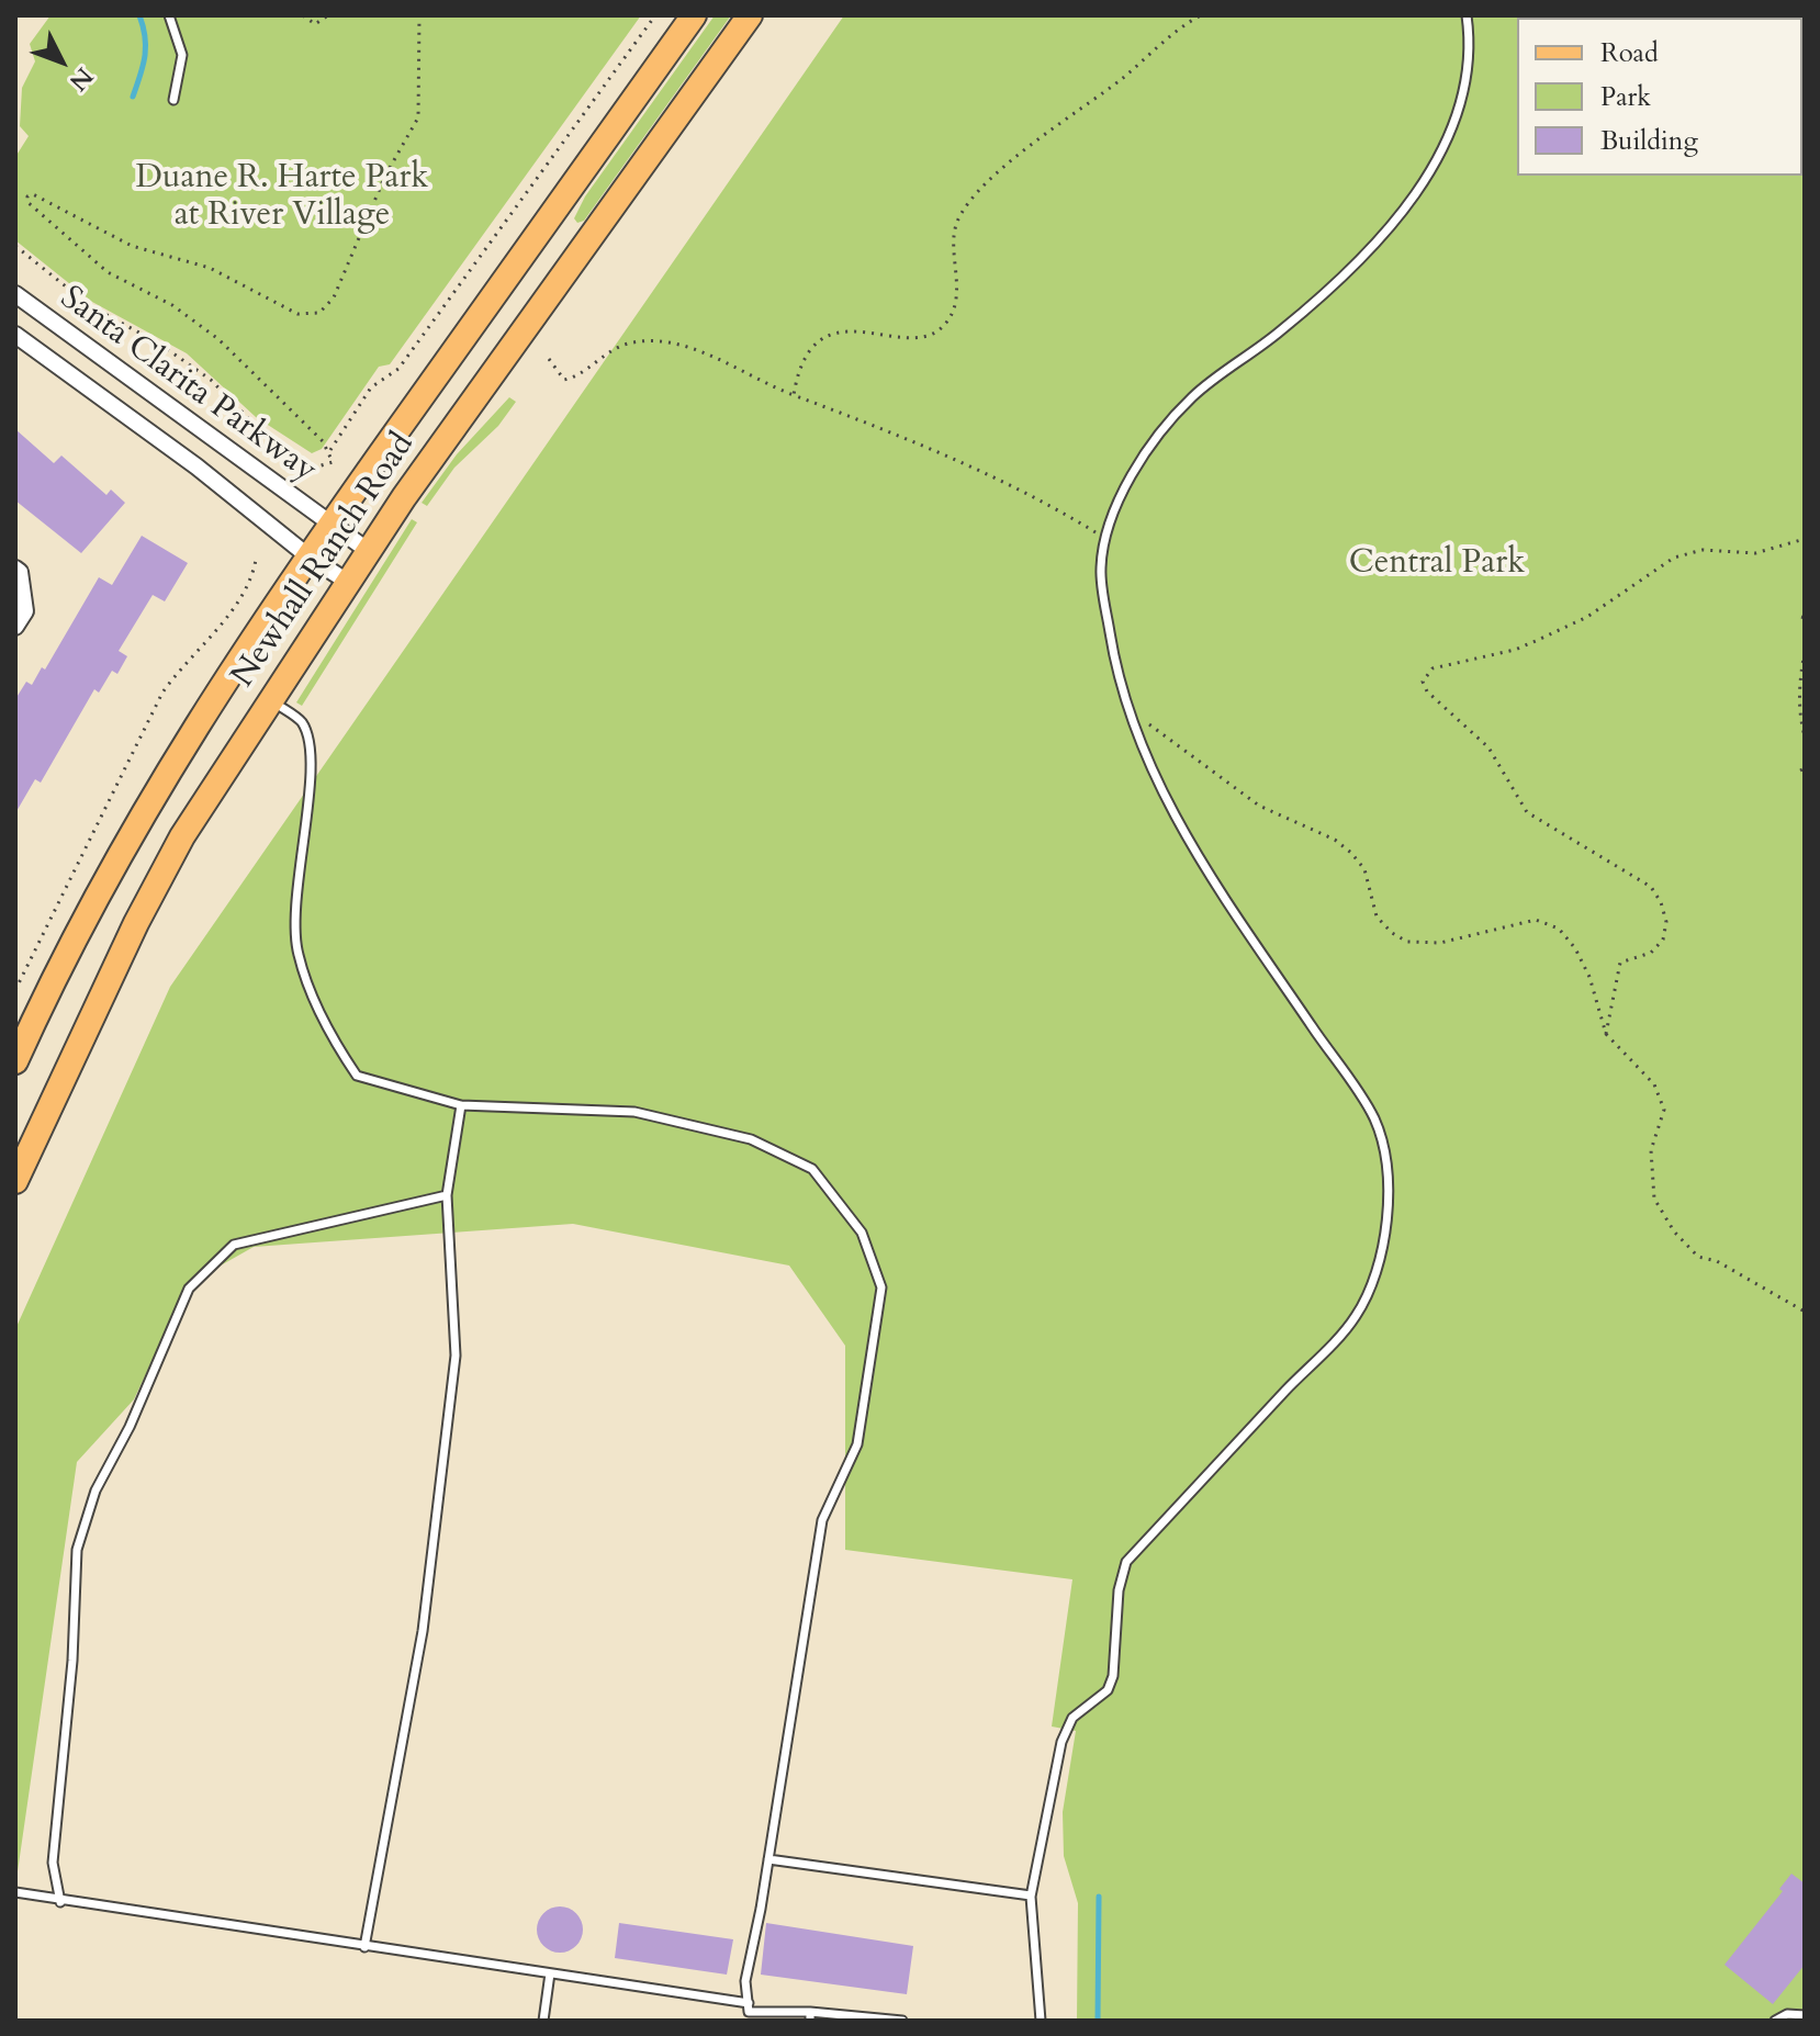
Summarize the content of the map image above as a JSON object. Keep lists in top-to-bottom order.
{
  "streets": {
    "main road": ["Newhall Ranch Road"],
    "street": ["Santa Clarita Parkway"]
  },
  "crossings": [
    ["Santa Clarita Parkway", "Newhall Ranch Road"]
  ],
  "parks": ["Duane R. Harte Park at River Village", "Central Park"],
  "legend": ["Road", "Park", "Building"],
  "north": "bottom right"
}
